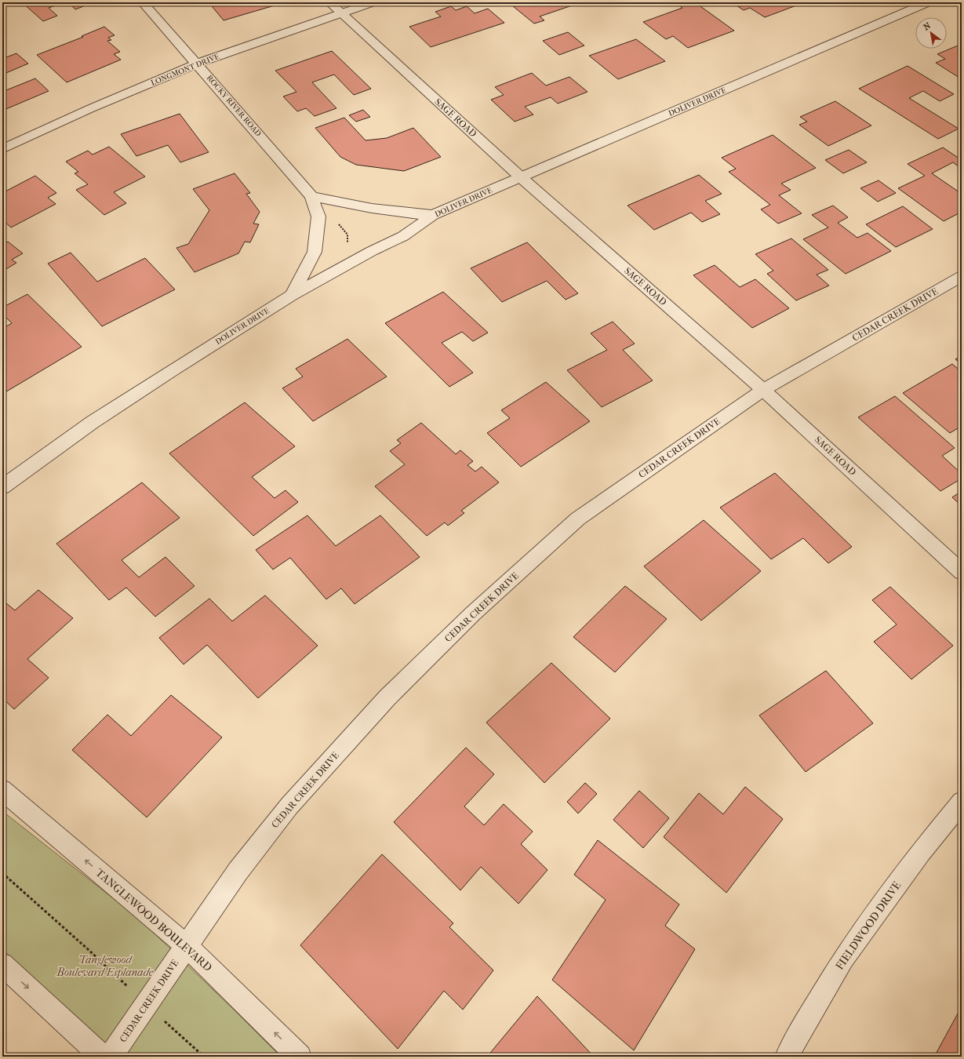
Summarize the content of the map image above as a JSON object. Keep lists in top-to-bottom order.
{
  "streets": {
    "street": [
      "LONGMONT DRIVE",
      "DOLIVER DRIVE",
      "ROCKY RIVER ROAD",
      "SAGE ROAD",
      "CEDAR CREEK DRIVE",
      "TANGLEWOOD BOULEVARD",
      "FIELDWOOD DRIVE"
    ]
  },
  "crossings": [
    ["LONGMONT DRIVE", "ROCKY RIVER ROAD"],
    ["LONGMONT DRIVE", "SAGE ROAD"],
    ["DOLIVER DRIVE", "ROCKY RIVER ROAD"],
    ["DOLIVER DRIVE", "SAGE ROAD"],
    ["SAGE ROAD", "CEDAR CREEK DRIVE"],
    ["CEDAR CREEK DRIVE", "TANGLEWOOD BOULEVARD"]
  ],
  "parks": ["Tanglewood Boulevard Esplanade"],
  "north": "top left"
}
